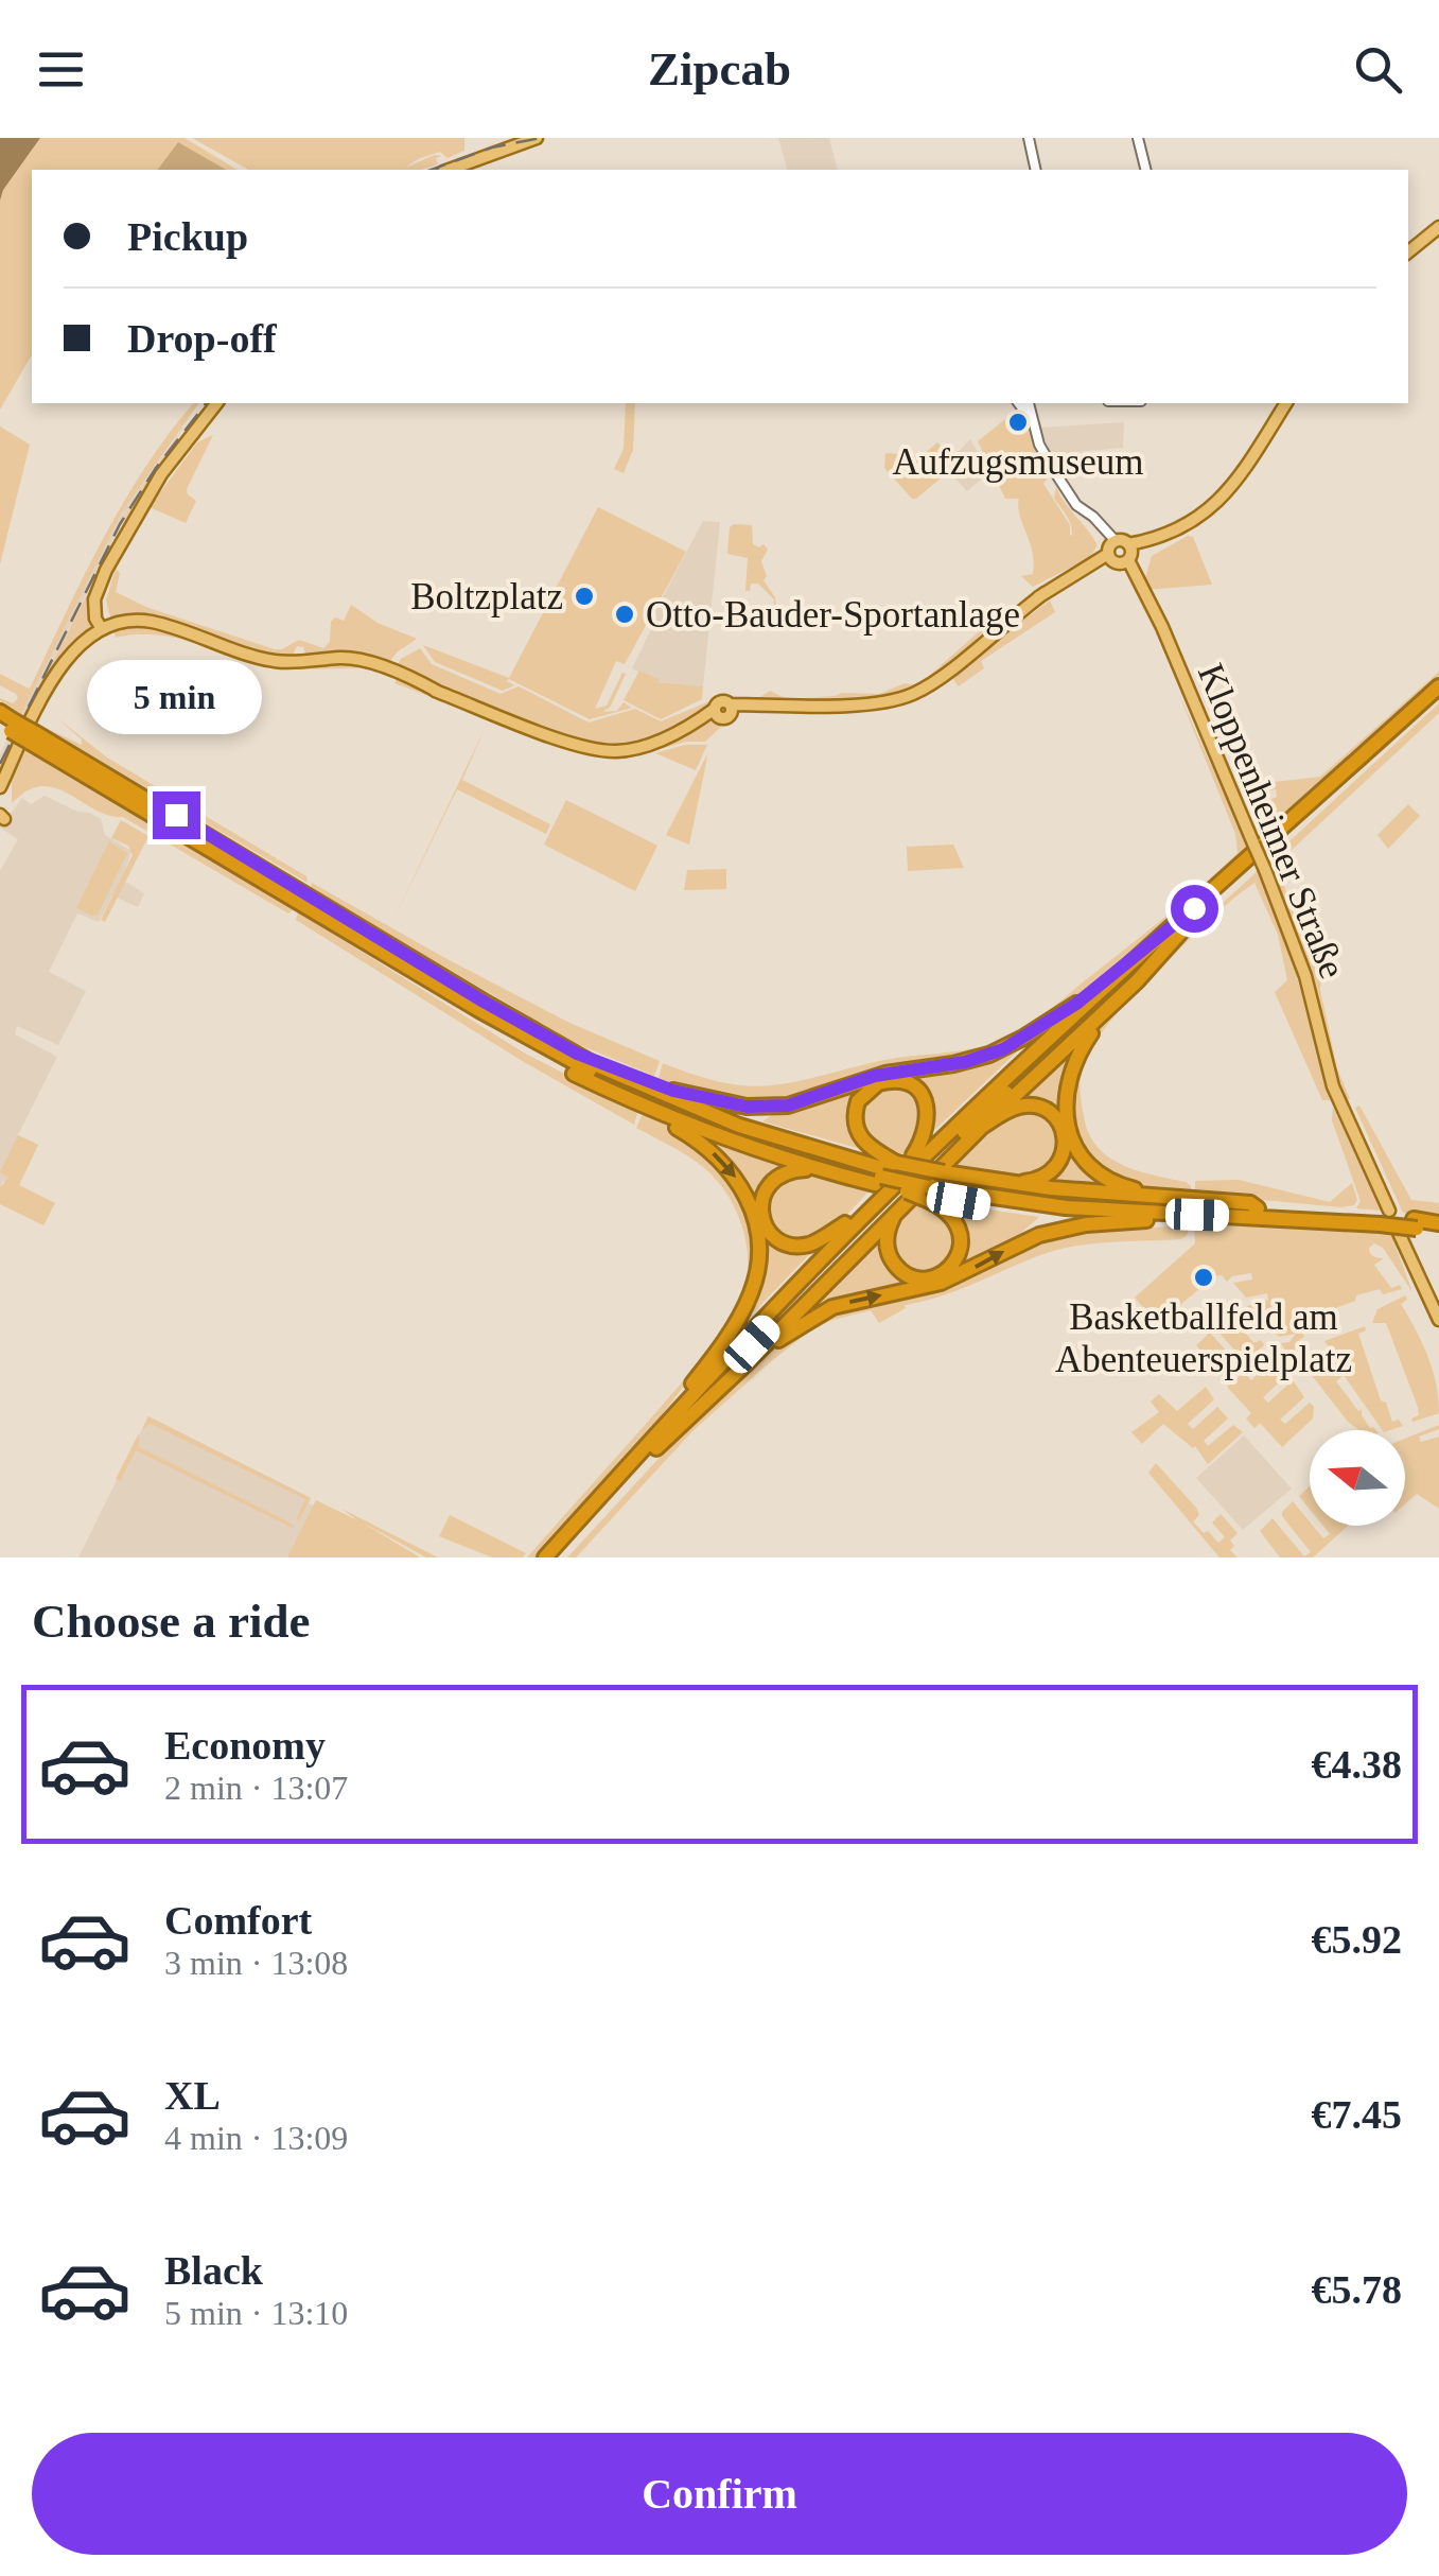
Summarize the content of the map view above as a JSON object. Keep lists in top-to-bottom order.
{
  "streets": {
    "main road": ["Kloppenheimer Straße"]
  },
  "places": [
    "Aufzugsmuseum",
    "Boltzplatz",
    "Otto-Bauder-Sportanlage",
    "Basketballfeld am Abenteuerspielplatz"
  ],
  "north": "left",
  "page": {
    "header": "Zipcab",
    "banner": ["Pickup", "Drop-off"],
    "bubble": "5 min",
    "heading": "Choose a ride",
    "list": [
      {
        "name": "Economy",
        "note": "2 min · 13:07",
        "value": "€4.38"
      },
      {
        "name": "Comfort",
        "note": "3 min · 13:08",
        "value": "€5.92"
      },
      {
        "name": "XL",
        "note": "4 min · 13:09",
        "value": "€7.45"
      },
      {
        "name": "Black",
        "note": "5 min · 13:10",
        "value": "€5.78"
      }
    ],
    "buttons": "Confirm"
  }
}
